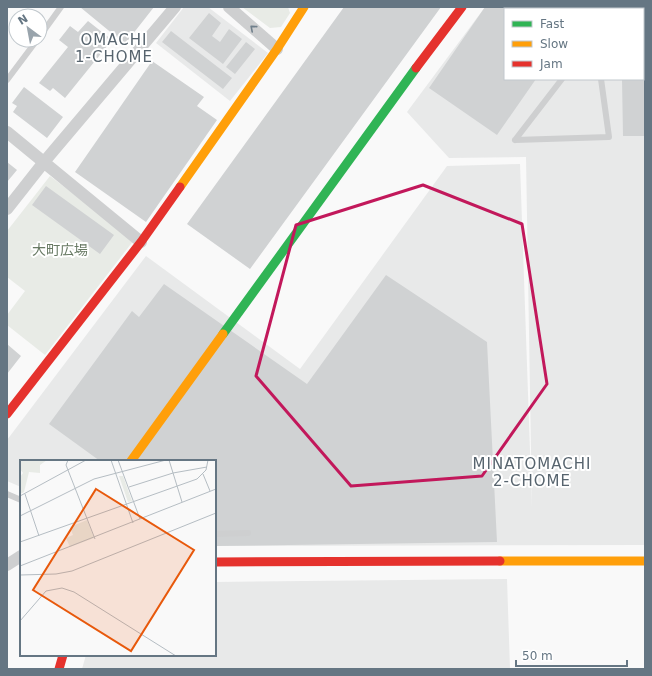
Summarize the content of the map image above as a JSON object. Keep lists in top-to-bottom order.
{
  "districts": ["OMACHI 1-CHOME", "MINATOMACHI 2-CHOME"],
  "parks": ["大町広場"],
  "legend": ["Fast", "Slow", "Jam"],
  "scale_bar": "50 m",
  "north": "top left"
}
